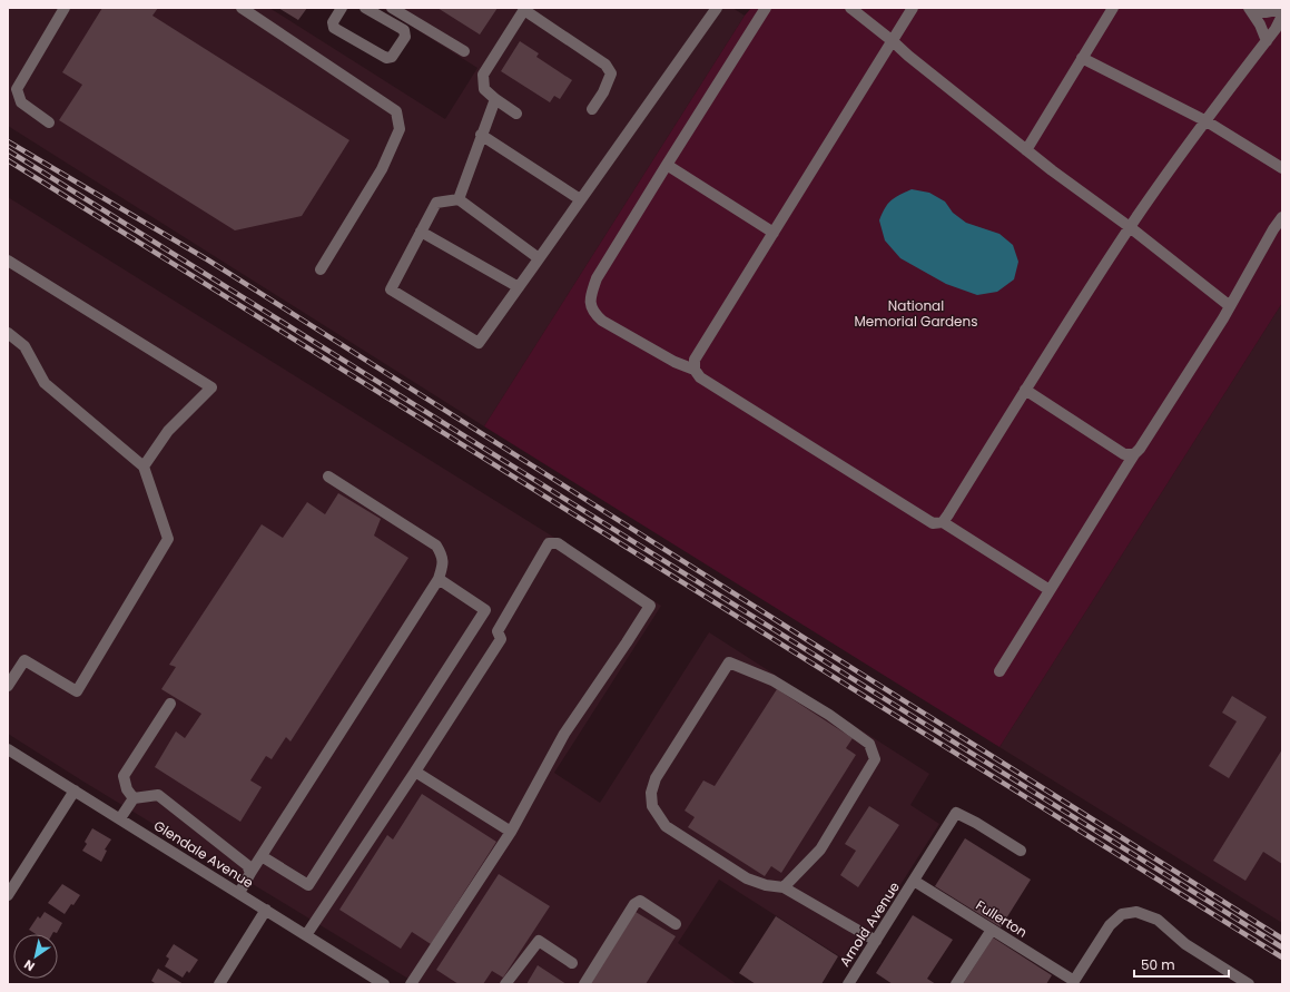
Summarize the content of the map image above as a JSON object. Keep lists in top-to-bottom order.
{
  "streets": {
    "street": ["Glendale Avenue", "Fullerton", "Arnold Avenue"]
  },
  "crossings": [
    ["Fullerton", "Arnold Avenue"]
  ],
  "parks": ["National Memorial Gardens"],
  "scale_bar": "50 m",
  "north": "bottom left"
}
